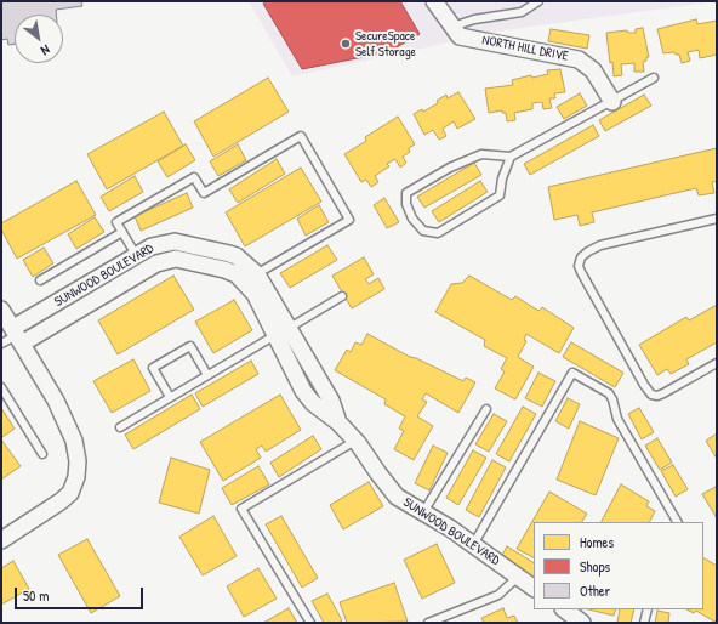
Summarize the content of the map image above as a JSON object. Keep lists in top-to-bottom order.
{
  "streets": {
    "street": ["NORTH HILL DRIVE", "SUNWOOD BOULEVARD"]
  },
  "places": ["SecureSpace Self Storage"],
  "legend": ["Homes", "Shops", "Other"],
  "scale_bar": "50 m",
  "north": "bottom right"
}
